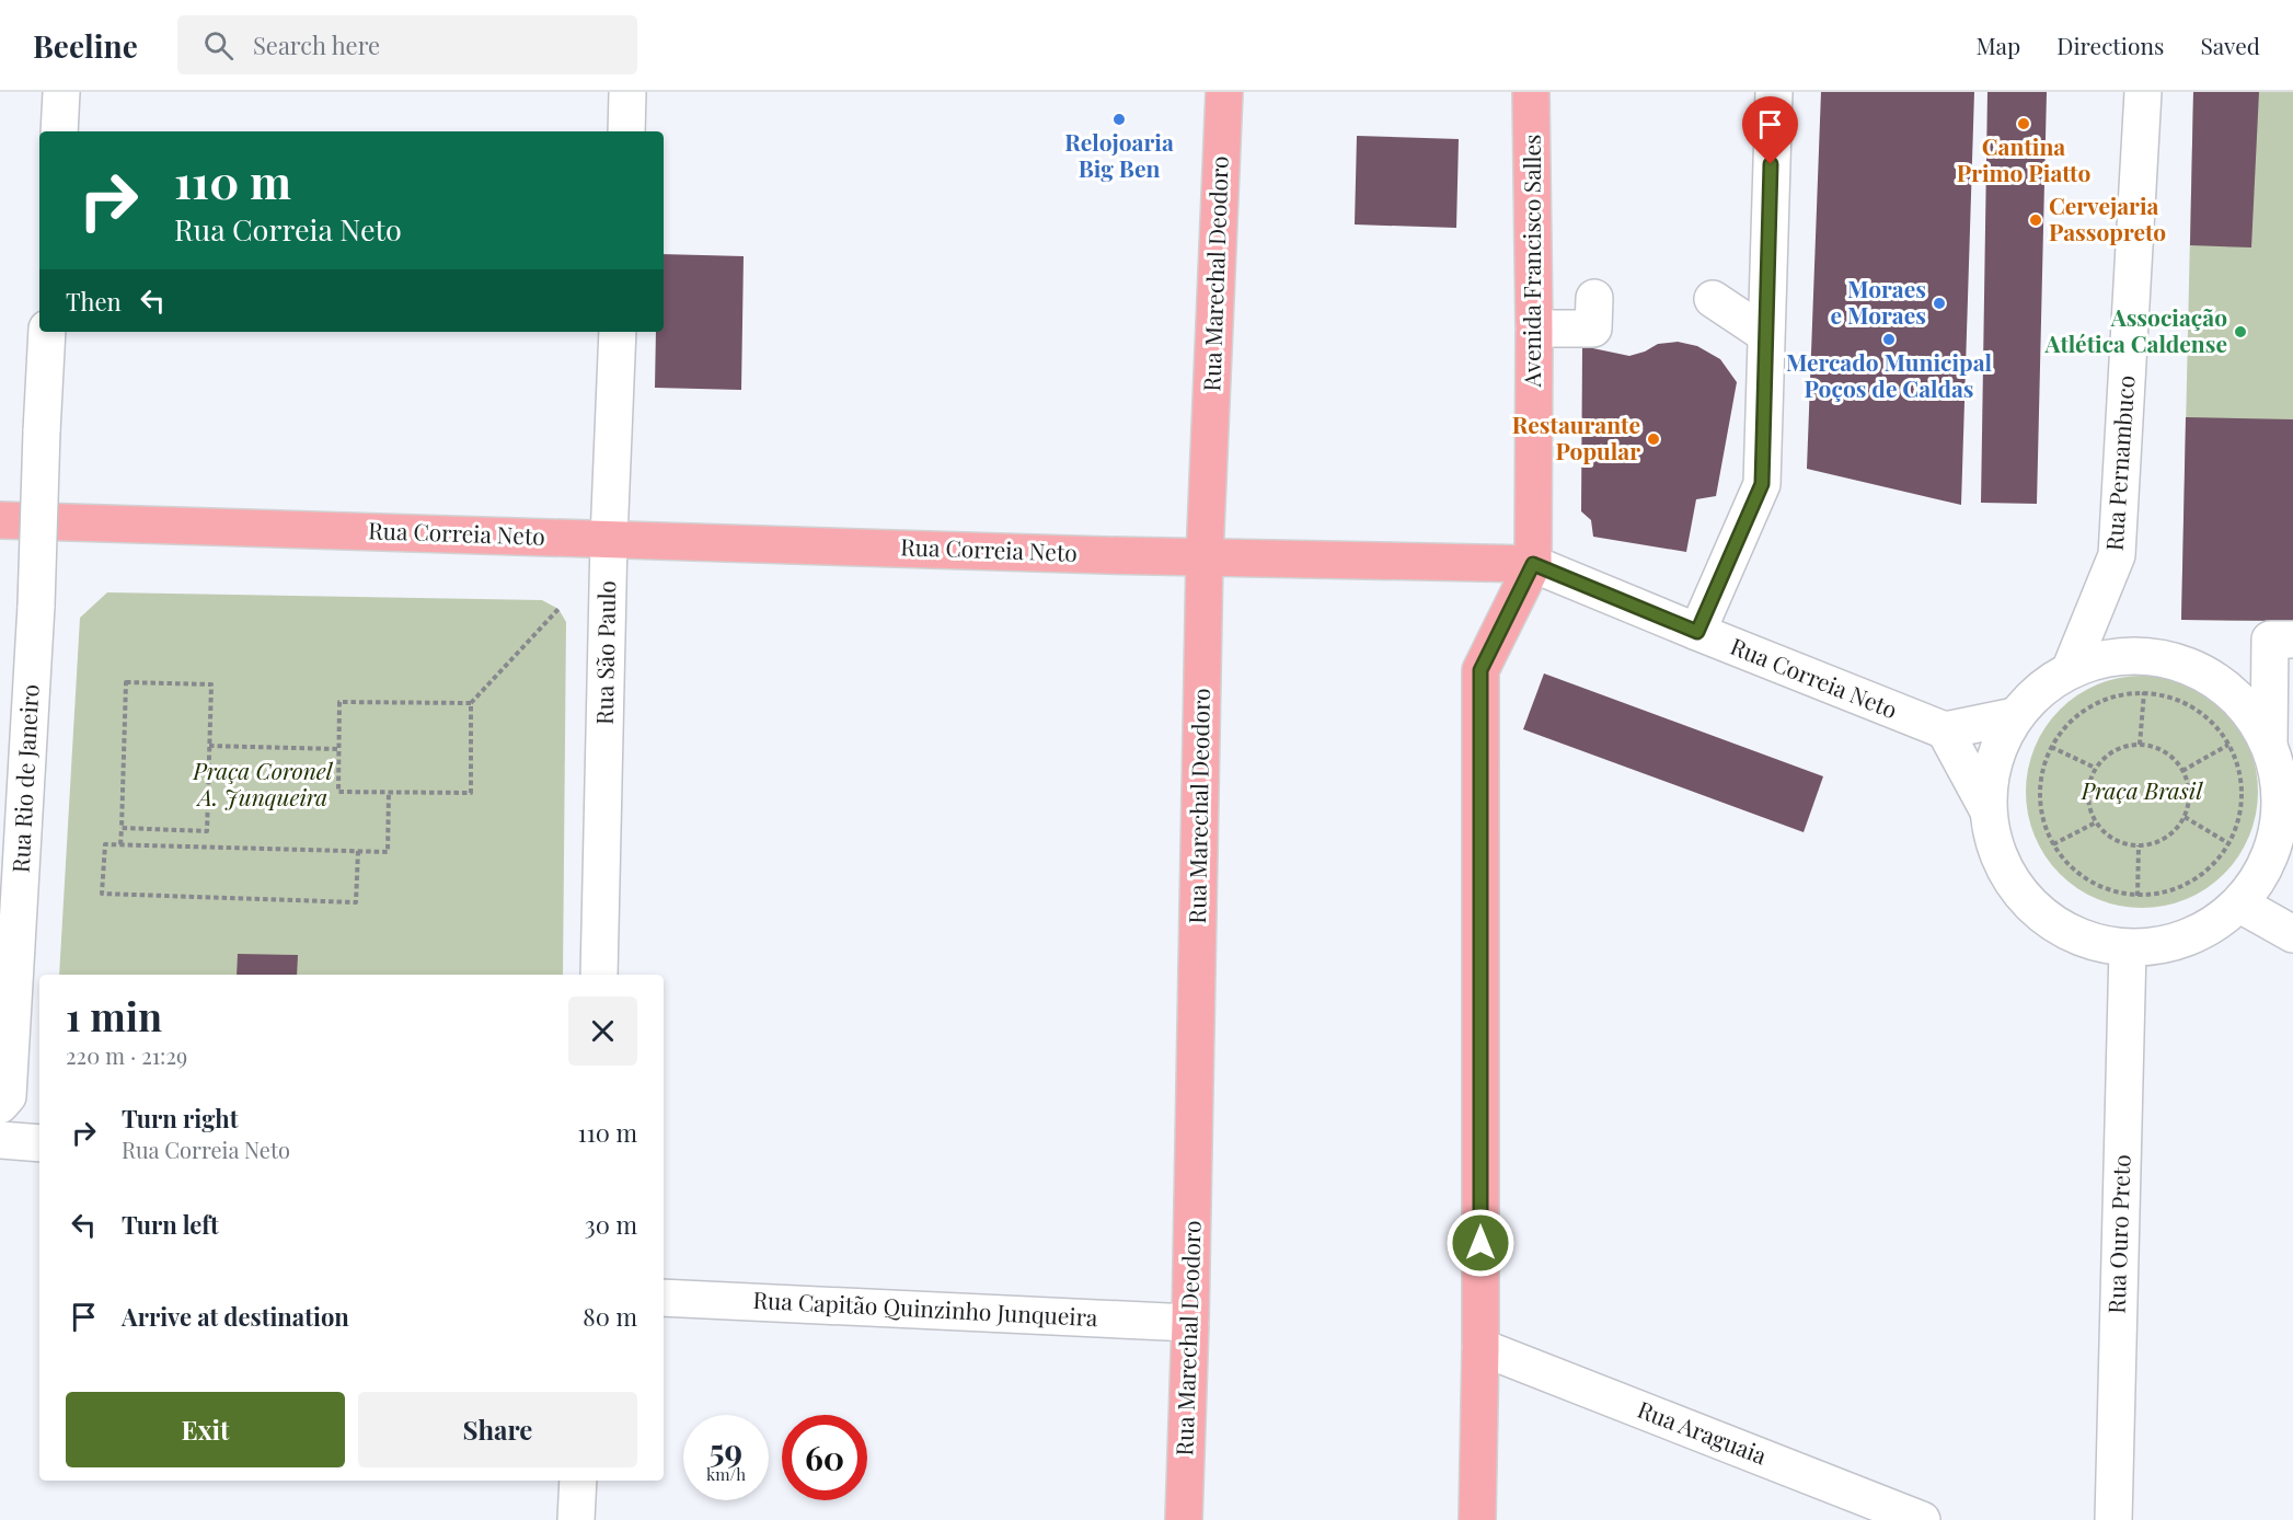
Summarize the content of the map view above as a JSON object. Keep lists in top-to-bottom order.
{
  "streets": {
    "main road": ["Avenida Francisco Salles", "Rua Marechal Deodoro", "Rua Correia Neto"],
    "street": [
      "Rua Pernambuco",
      "Rua São Paulo",
      "Rua Rio de Janeiro",
      "Rua Ouro Preto",
      "Rua Capitão Quinzinho Junqueira",
      "Rua Araguaia"
    ]
  },
  "crossings": [
    ["Avenida Francisco Salles", "Rua Correia Neto"],
    ["Avenida Francisco Salles", "Rua Araguaia"],
    ["Rua Marechal Deodoro", "Rua Correia Neto"],
    ["Rua Marechal Deodoro", "Rua Capitão Quinzinho Junqueira"],
    ["Rua Correia Neto", "Rua São Paulo"]
  ],
  "parks": ["Praça Coronel A. Junqueira", "Praça Brasil"],
  "places": [
    "Relojoaria Big Ben",
    "Cantina Primo Piatto",
    "Cervejaria Passopreto",
    "Moraes e Moraes",
    "Associação Atlética Caldense",
    "Mercado Municipal Poços de Caldas",
    "Restaurante Popular"
  ],
  "page": {
    "header": "Beeline",
    "search": "Search here",
    "nav": ["Map", "Directions", "Saved"],
    "turn": ["110 m", "Rua Correia Neto"],
    "then": "Then",
    "heading": ["1 min", "220 m · 21:29"],
    "list": [
      {
        "name": "Turn right",
        "note": "Rua Correia Neto",
        "value": "110 m"
      },
      {
        "name": "Turn left",
        "value": "30 m"
      },
      {
        "name": "Arrive at destination",
        "value": "80 m"
      }
    ],
    "buttons": ["Exit", "Share"],
    "speed": "59 km/h",
    "limit": "60"
  }
}
